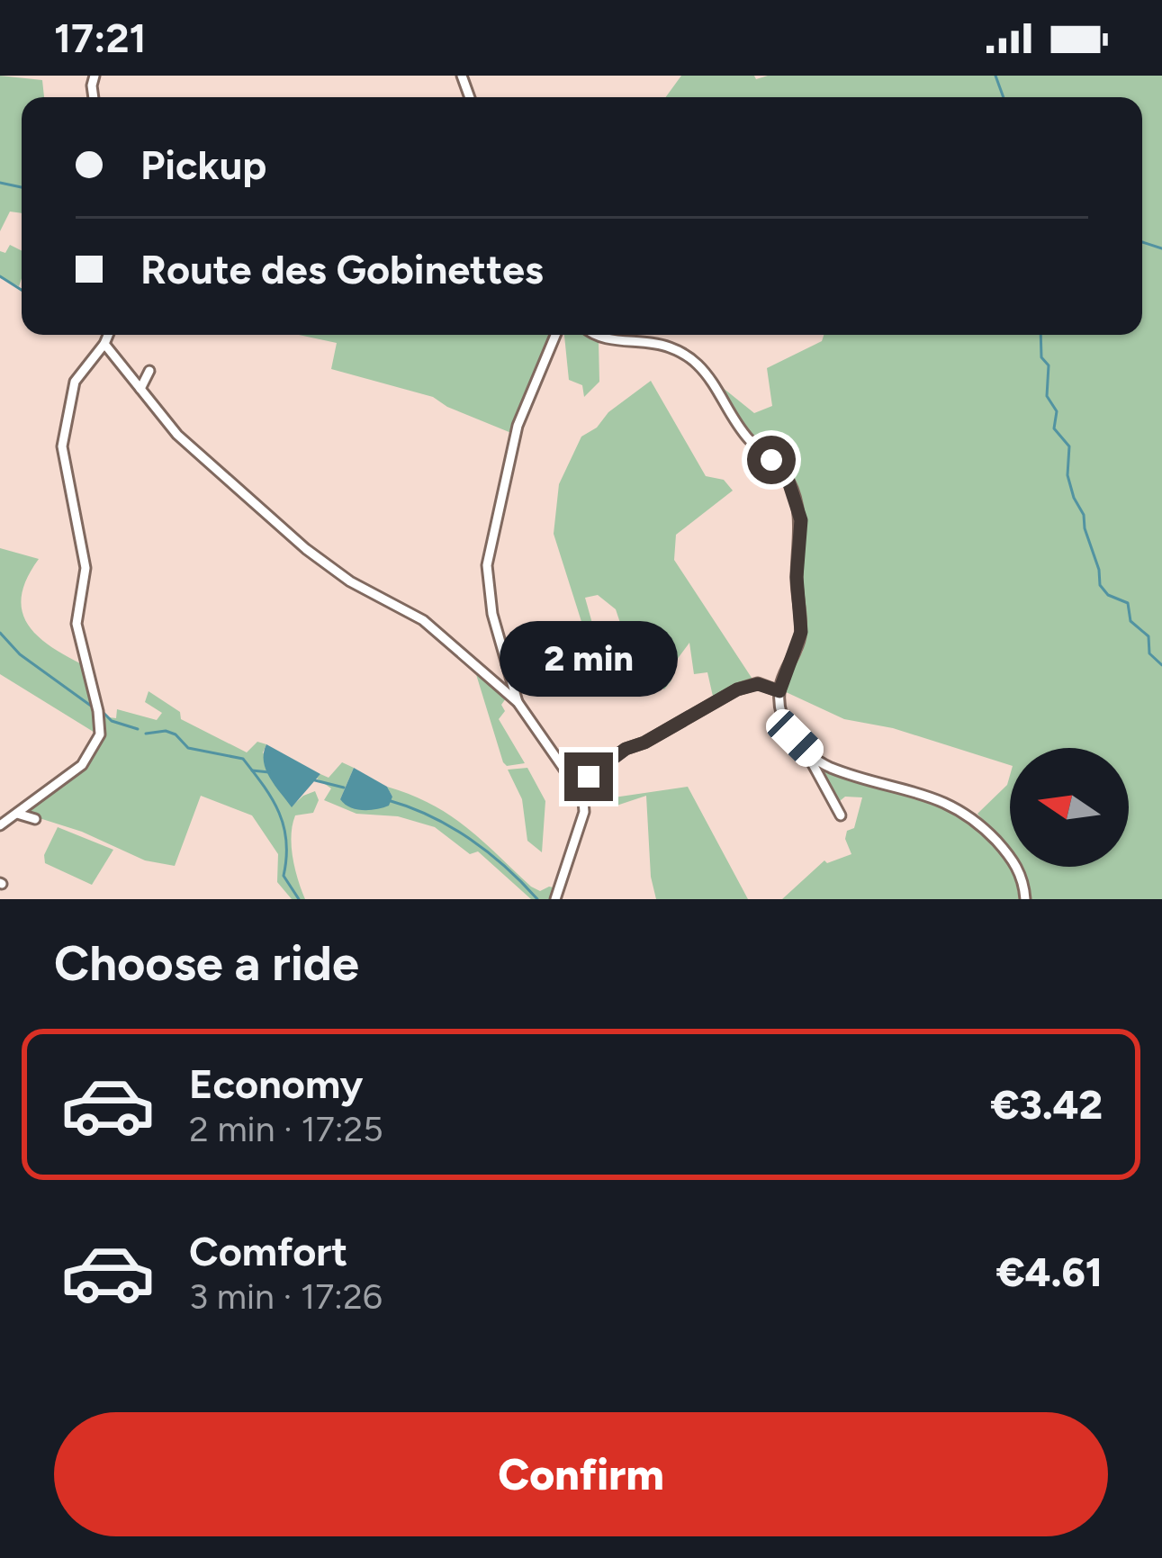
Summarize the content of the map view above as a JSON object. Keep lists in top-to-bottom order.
{
  "north": "left",
  "page": {
    "status": "17:21",
    "banner": ["Pickup", "Route des Gobinettes"],
    "bubble": "2 min",
    "heading": "Choose a ride",
    "list": [
      {
        "name": "Economy",
        "note": "2 min · 17:25",
        "value": "€3.42"
      },
      {
        "name": "Comfort",
        "note": "3 min · 17:26",
        "value": "€4.61"
      }
    ],
    "buttons": "Confirm"
  }
}
